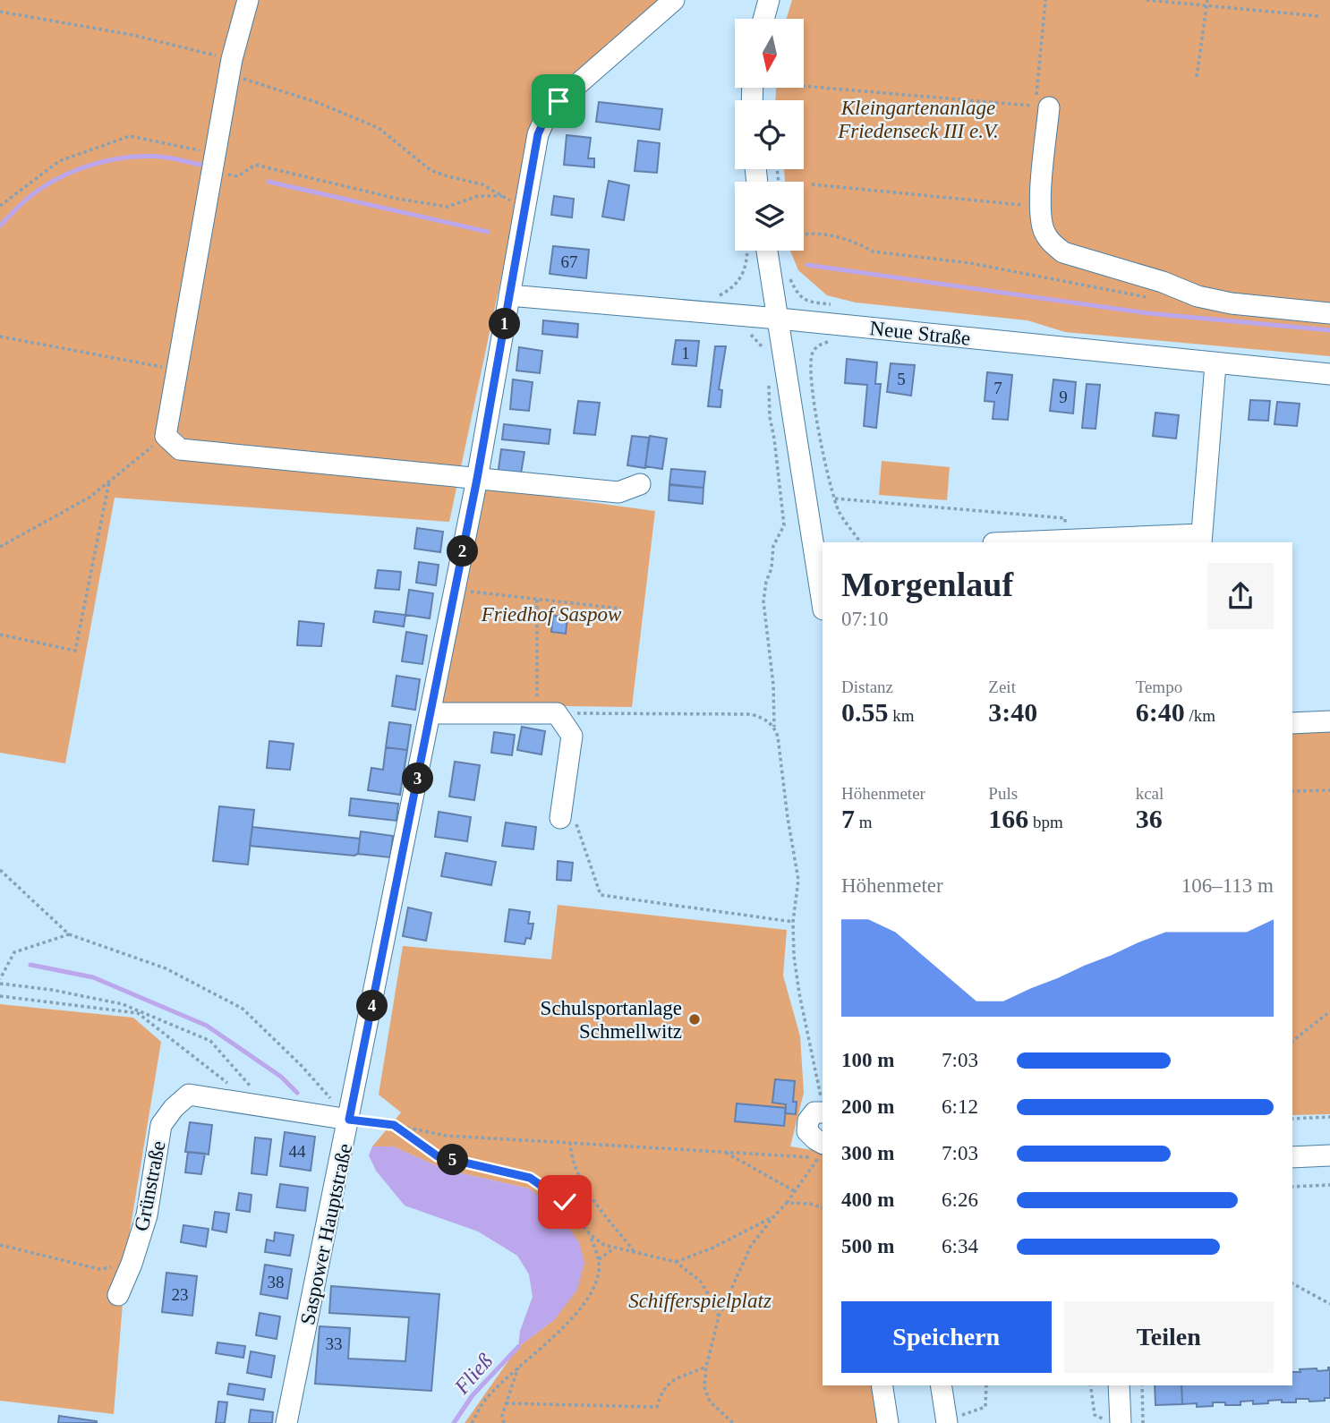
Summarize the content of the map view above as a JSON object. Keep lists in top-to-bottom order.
{
  "streets": {
    "street": ["Neue Straße", "Grünstraße", "Saspower Hauptstraße"]
  },
  "crossings": [
    ["Neue Straße", "Saspower Hauptstraße"],
    ["Grünstraße", "Saspower Hauptstraße"]
  ],
  "water": ["Fließ"],
  "parks": ["Kleingartenanlage Friedenseck III e.V.", "Friedhof Saspow", "Schifferspielplatz"],
  "places": ["Schulsportanlage Schmellwitz"],
  "house_numbers": [
    "67",
    "1",
    "5",
    "7",
    "9",
    "44",
    "38",
    "23",
    "33"
  ],
  "north": "bottom",
  "page": {
    "pins": [
      "1",
      "2",
      "3",
      "4",
      "5"
    ],
    "heading": ["Morgenlauf", "07:10"],
    "stats": [
      ["Distanz", "0.55 km"],
      ["Zeit", "3:40"],
      ["Tempo", "6:40 /km"],
      ["Höhenmeter", "7 m"],
      ["Puls", "166 bpm"],
      ["kcal", "36"]
    ],
    "chart": ["Höhenmeter", "106–113 m"],
    "list": [
      {
        "name": "100 m",
        "note": "7:03"
      },
      {
        "name": "200 m",
        "note": "6:12"
      },
      {
        "name": "300 m",
        "note": "7:03"
      },
      {
        "name": "400 m",
        "note": "6:26"
      },
      {
        "name": "500 m",
        "note": "6:34"
      }
    ],
    "buttons": ["Speichern", "Teilen"]
  }
}
